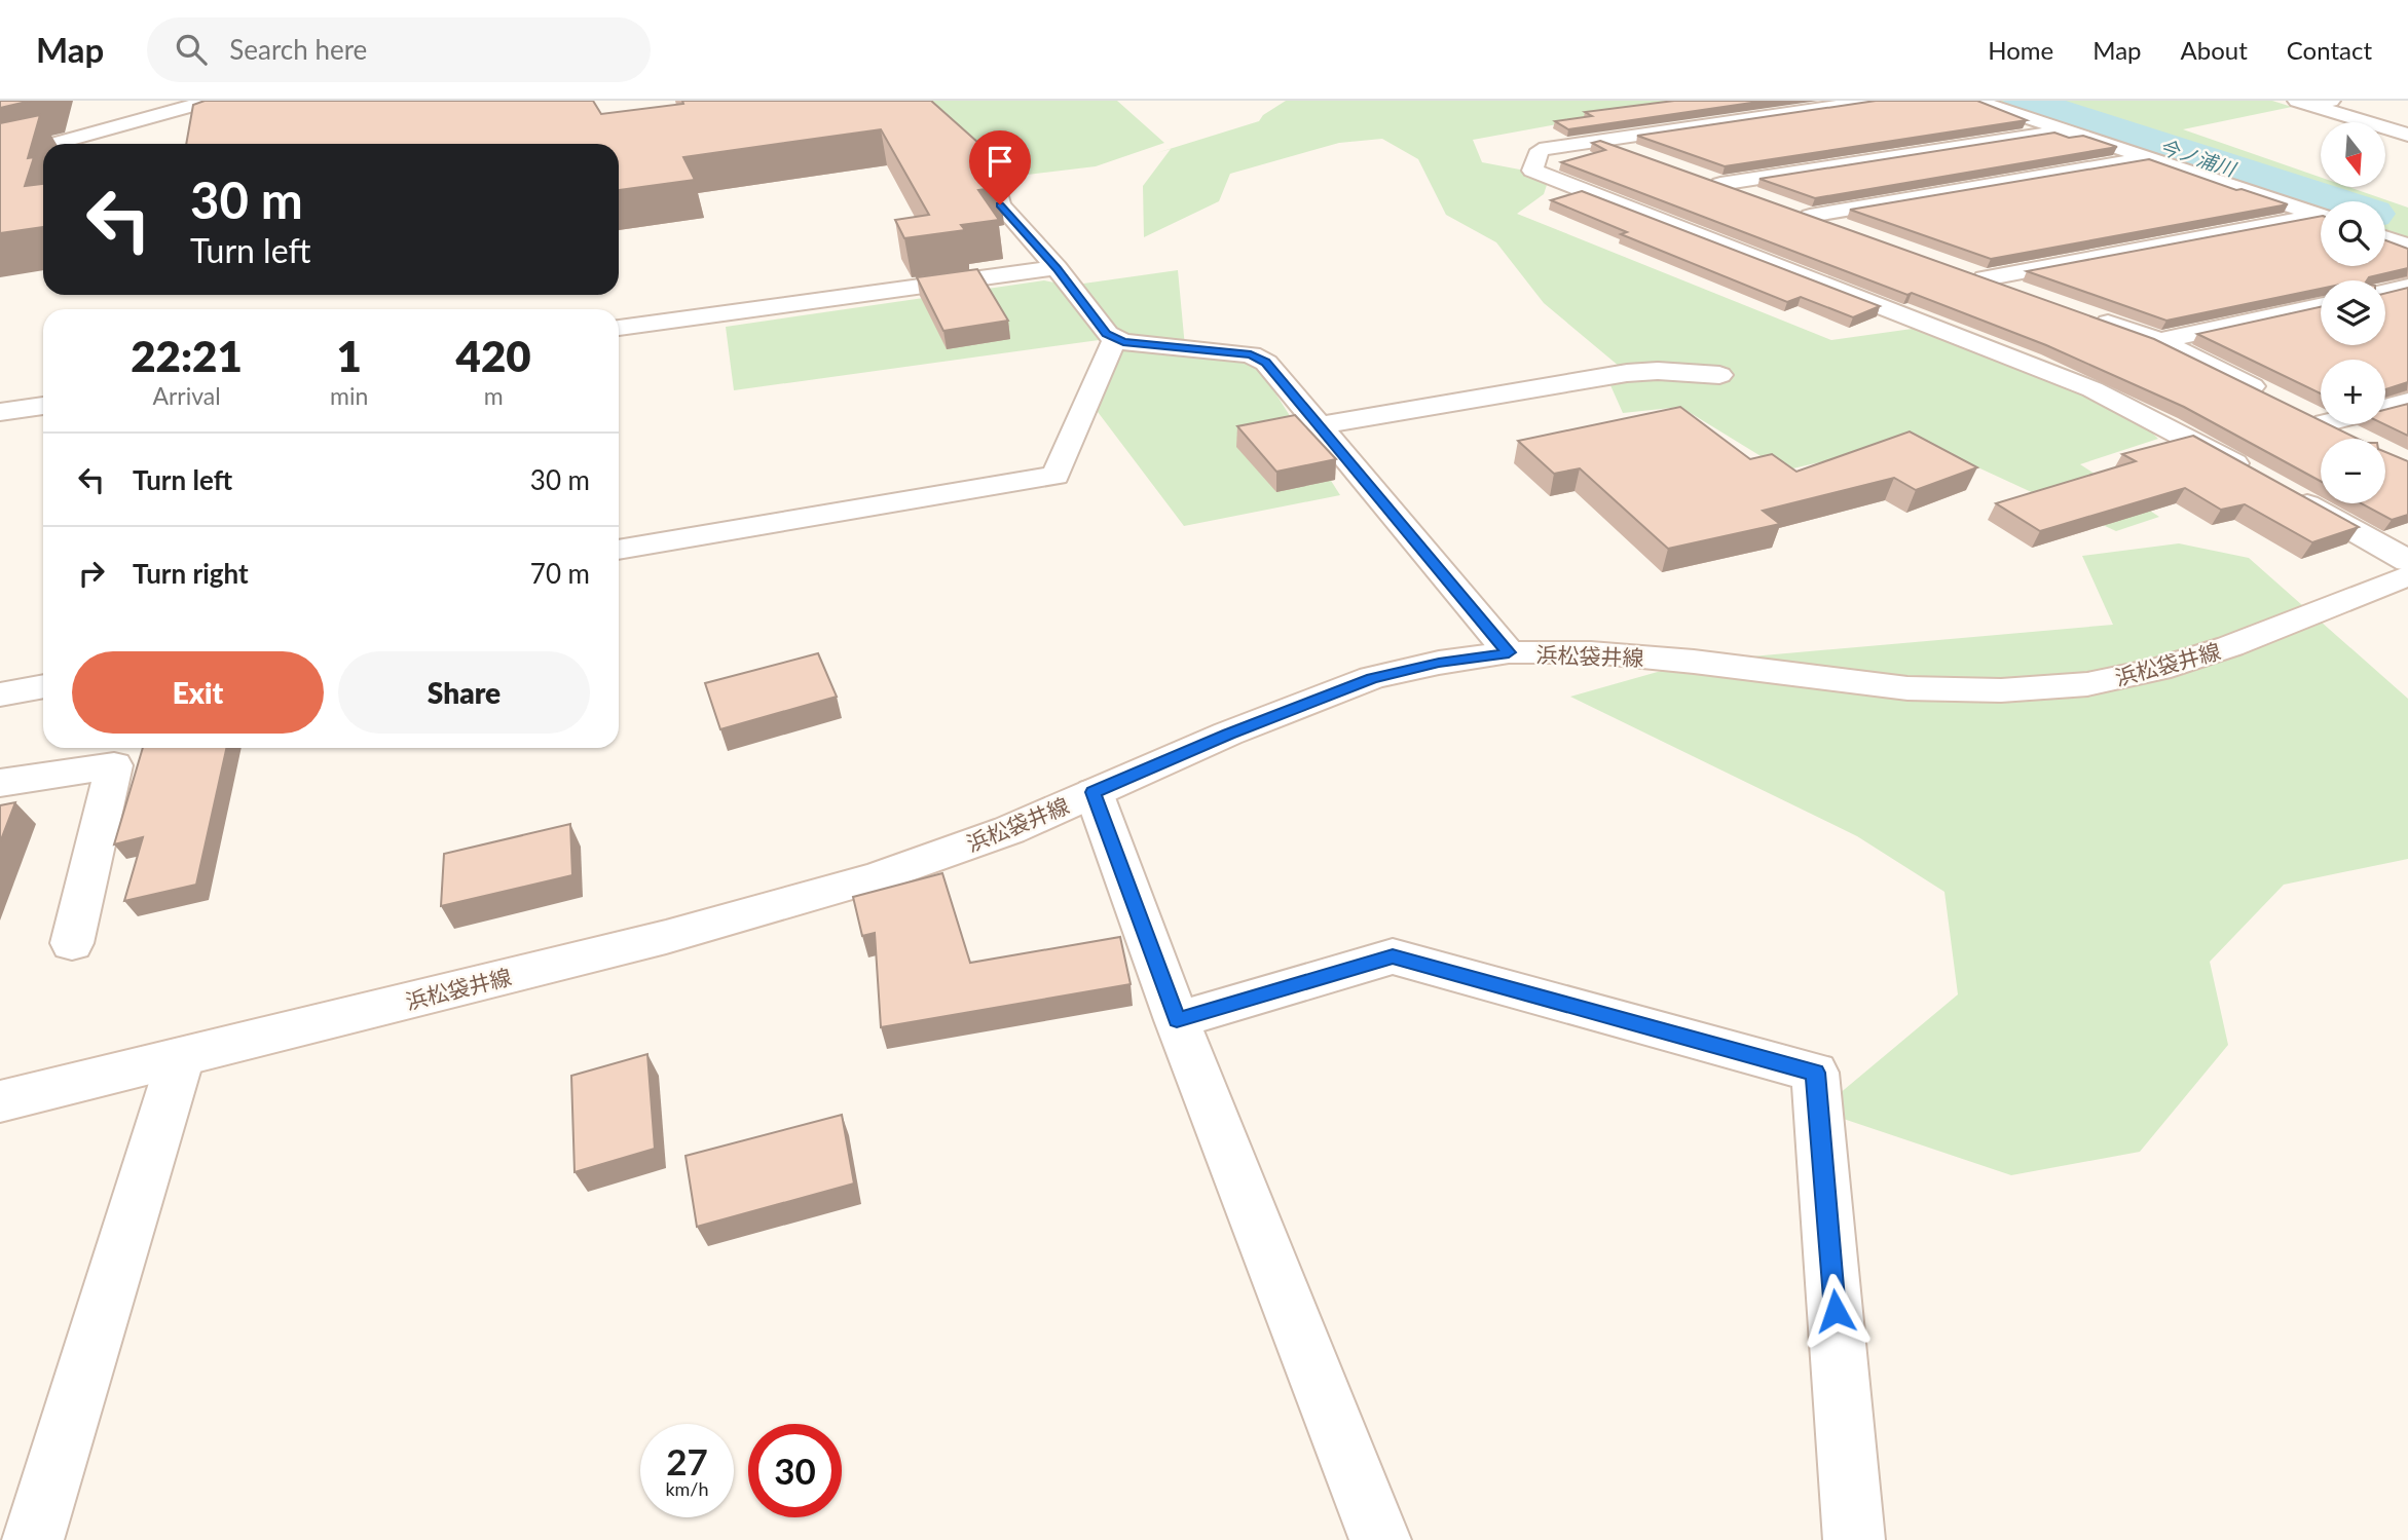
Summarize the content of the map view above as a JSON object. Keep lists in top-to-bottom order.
{
  "streets": {
    "street": ["浜松袋井線"]
  },
  "water": ["今ノ浦川"],
  "north": "bottom",
  "page": {
    "header": "Map",
    "search": "Search here",
    "nav": [
      "Home",
      "Map",
      "About",
      "Contact"
    ],
    "map_buttons": ["+", "−"],
    "turn": ["30 m", "Turn left"],
    "eta": [
      "22:21",
      "Arrival",
      "1",
      "min",
      "420",
      "m"
    ],
    "list": [
      {
        "name": "Turn left",
        "value": "30 m"
      },
      {
        "name": "Turn right",
        "value": "70 m"
      }
    ],
    "buttons": ["Exit", "Share"],
    "speed": "27 km/h",
    "limit": "30"
  }
}
